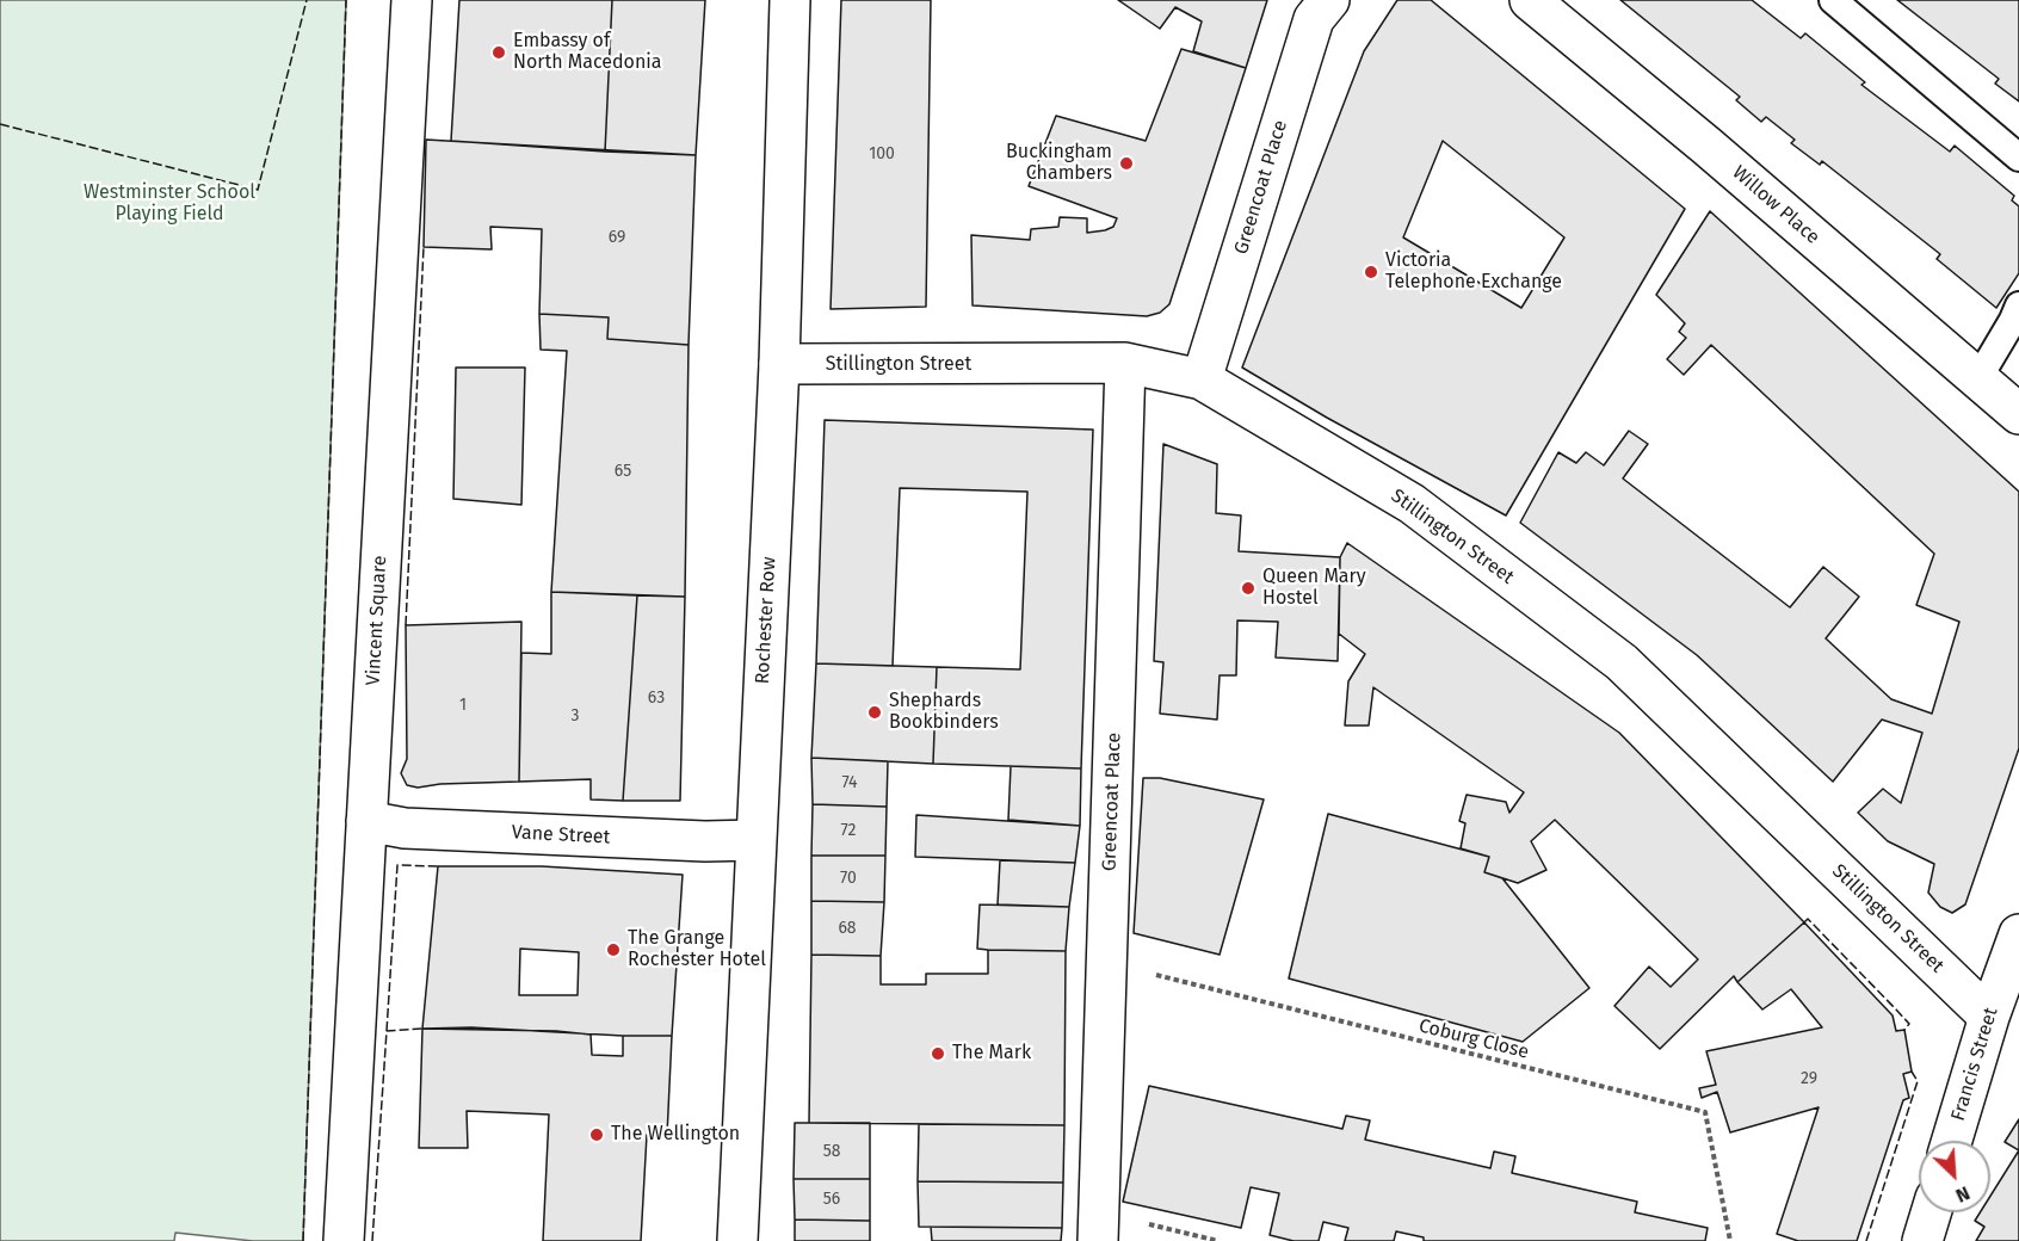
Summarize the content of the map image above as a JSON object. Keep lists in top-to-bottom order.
{
  "streets": {
    "street": [
      "Greencoat Place",
      "Willow Place",
      "Stillington Street",
      "Vincent Square",
      "Rochester Row",
      "Vane Street",
      "Francis Street"
    ],
    "path": ["Coburg Close"]
  },
  "crossings": [
    ["Greencoat Place", "Stillington Street"],
    ["Greencoat Place", "Coburg Close"],
    ["Stillington Street", "Rochester Row"],
    ["Stillington Street", "Francis Street"],
    ["Vincent Square", "Vane Street"],
    ["Rochester Row", "Vane Street"]
  ],
  "parks": ["Westminster School Playing Field"],
  "places": [
    "Embassy of North Macedonia",
    "Buckingham Chambers",
    "Victoria Telephone Exchange",
    "Queen Mary Hostel",
    "Shephards Bookbinders",
    "The Grange Rochester Hotel",
    "The Mark",
    "The Wellington"
  ],
  "house_numbers": [
    "100",
    "69",
    "65",
    "63",
    "1",
    "3",
    "74",
    "72",
    "70",
    "68",
    "29",
    "58",
    "56"
  ],
  "north": "bottom right"
}
